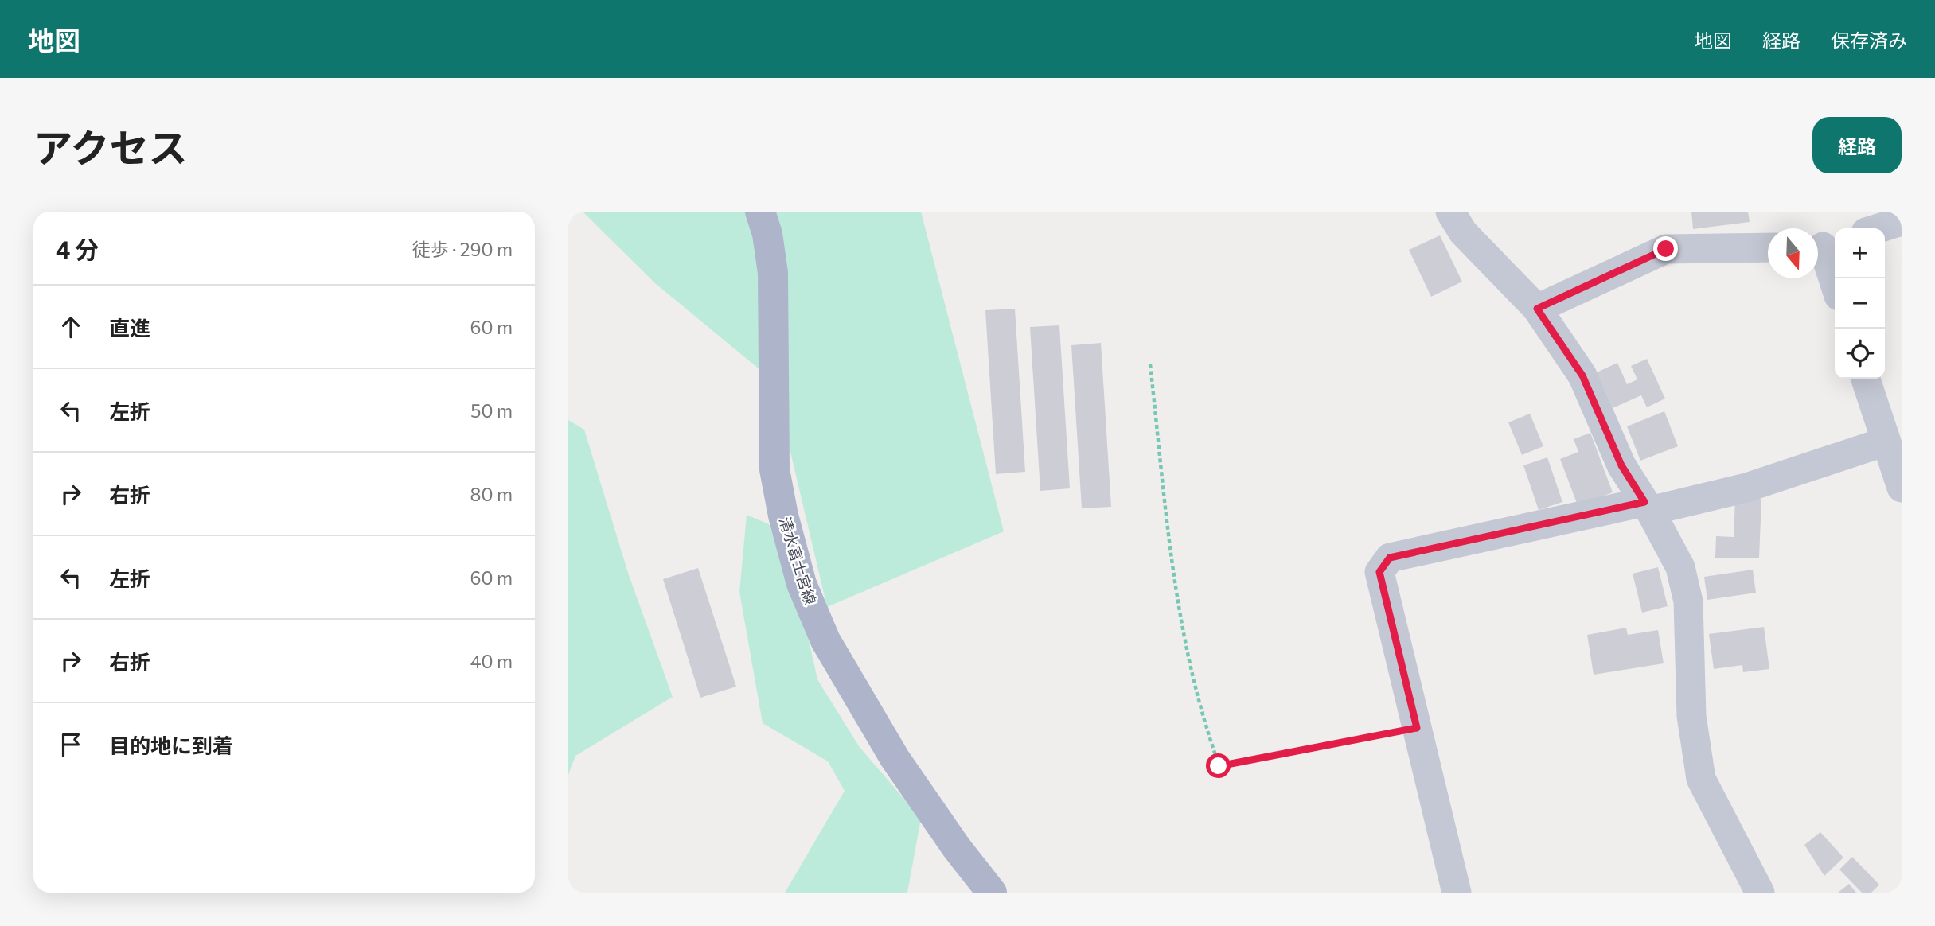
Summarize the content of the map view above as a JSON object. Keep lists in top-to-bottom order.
{
  "streets": {
    "main road": ["清水富士宮線"]
  },
  "north": "bottom",
  "page": {
    "header": "地図",
    "nav": ["地図", "経路", "保存済み"],
    "title": "アクセス",
    "buttons": "経路",
    "heading": ["4 分", "徒歩 · 290 m"],
    "map_buttons": ["+", "−"],
    "list": [
      ["直進", "60 m"],
      ["左折", "50 m"],
      ["右折", "80 m"],
      ["左折", "60 m"],
      ["右折", "40 m"],
      "目的地に到着"
    ]
  }
}
